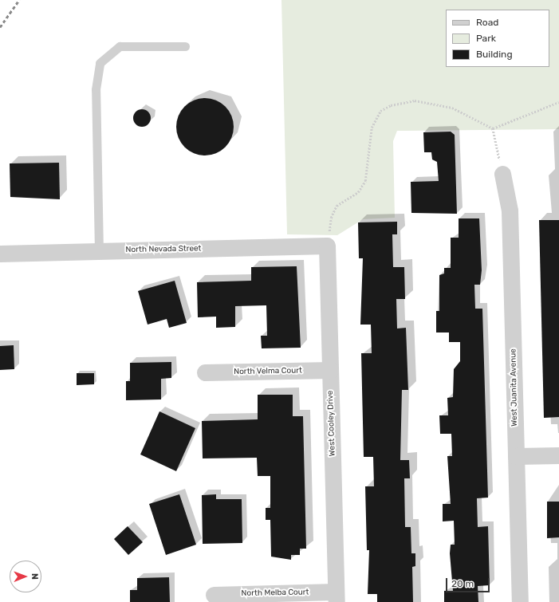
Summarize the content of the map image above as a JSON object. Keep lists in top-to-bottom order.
{
  "streets": {
    "street": [
      "North Nevada Street",
      "North Velma Court",
      "West Juanita Avenue",
      "West Cooley Drive",
      "North Melba Court"
    ]
  },
  "crossings": [
    ["North Nevada Street", "West Cooley Drive"],
    ["North Velma Court", "West Cooley Drive"],
    ["West Cooley Drive", "North Melba Court"]
  ],
  "legend": ["Road", "Park", "Building"],
  "scale_bar": "20 m",
  "north": "right"
}
